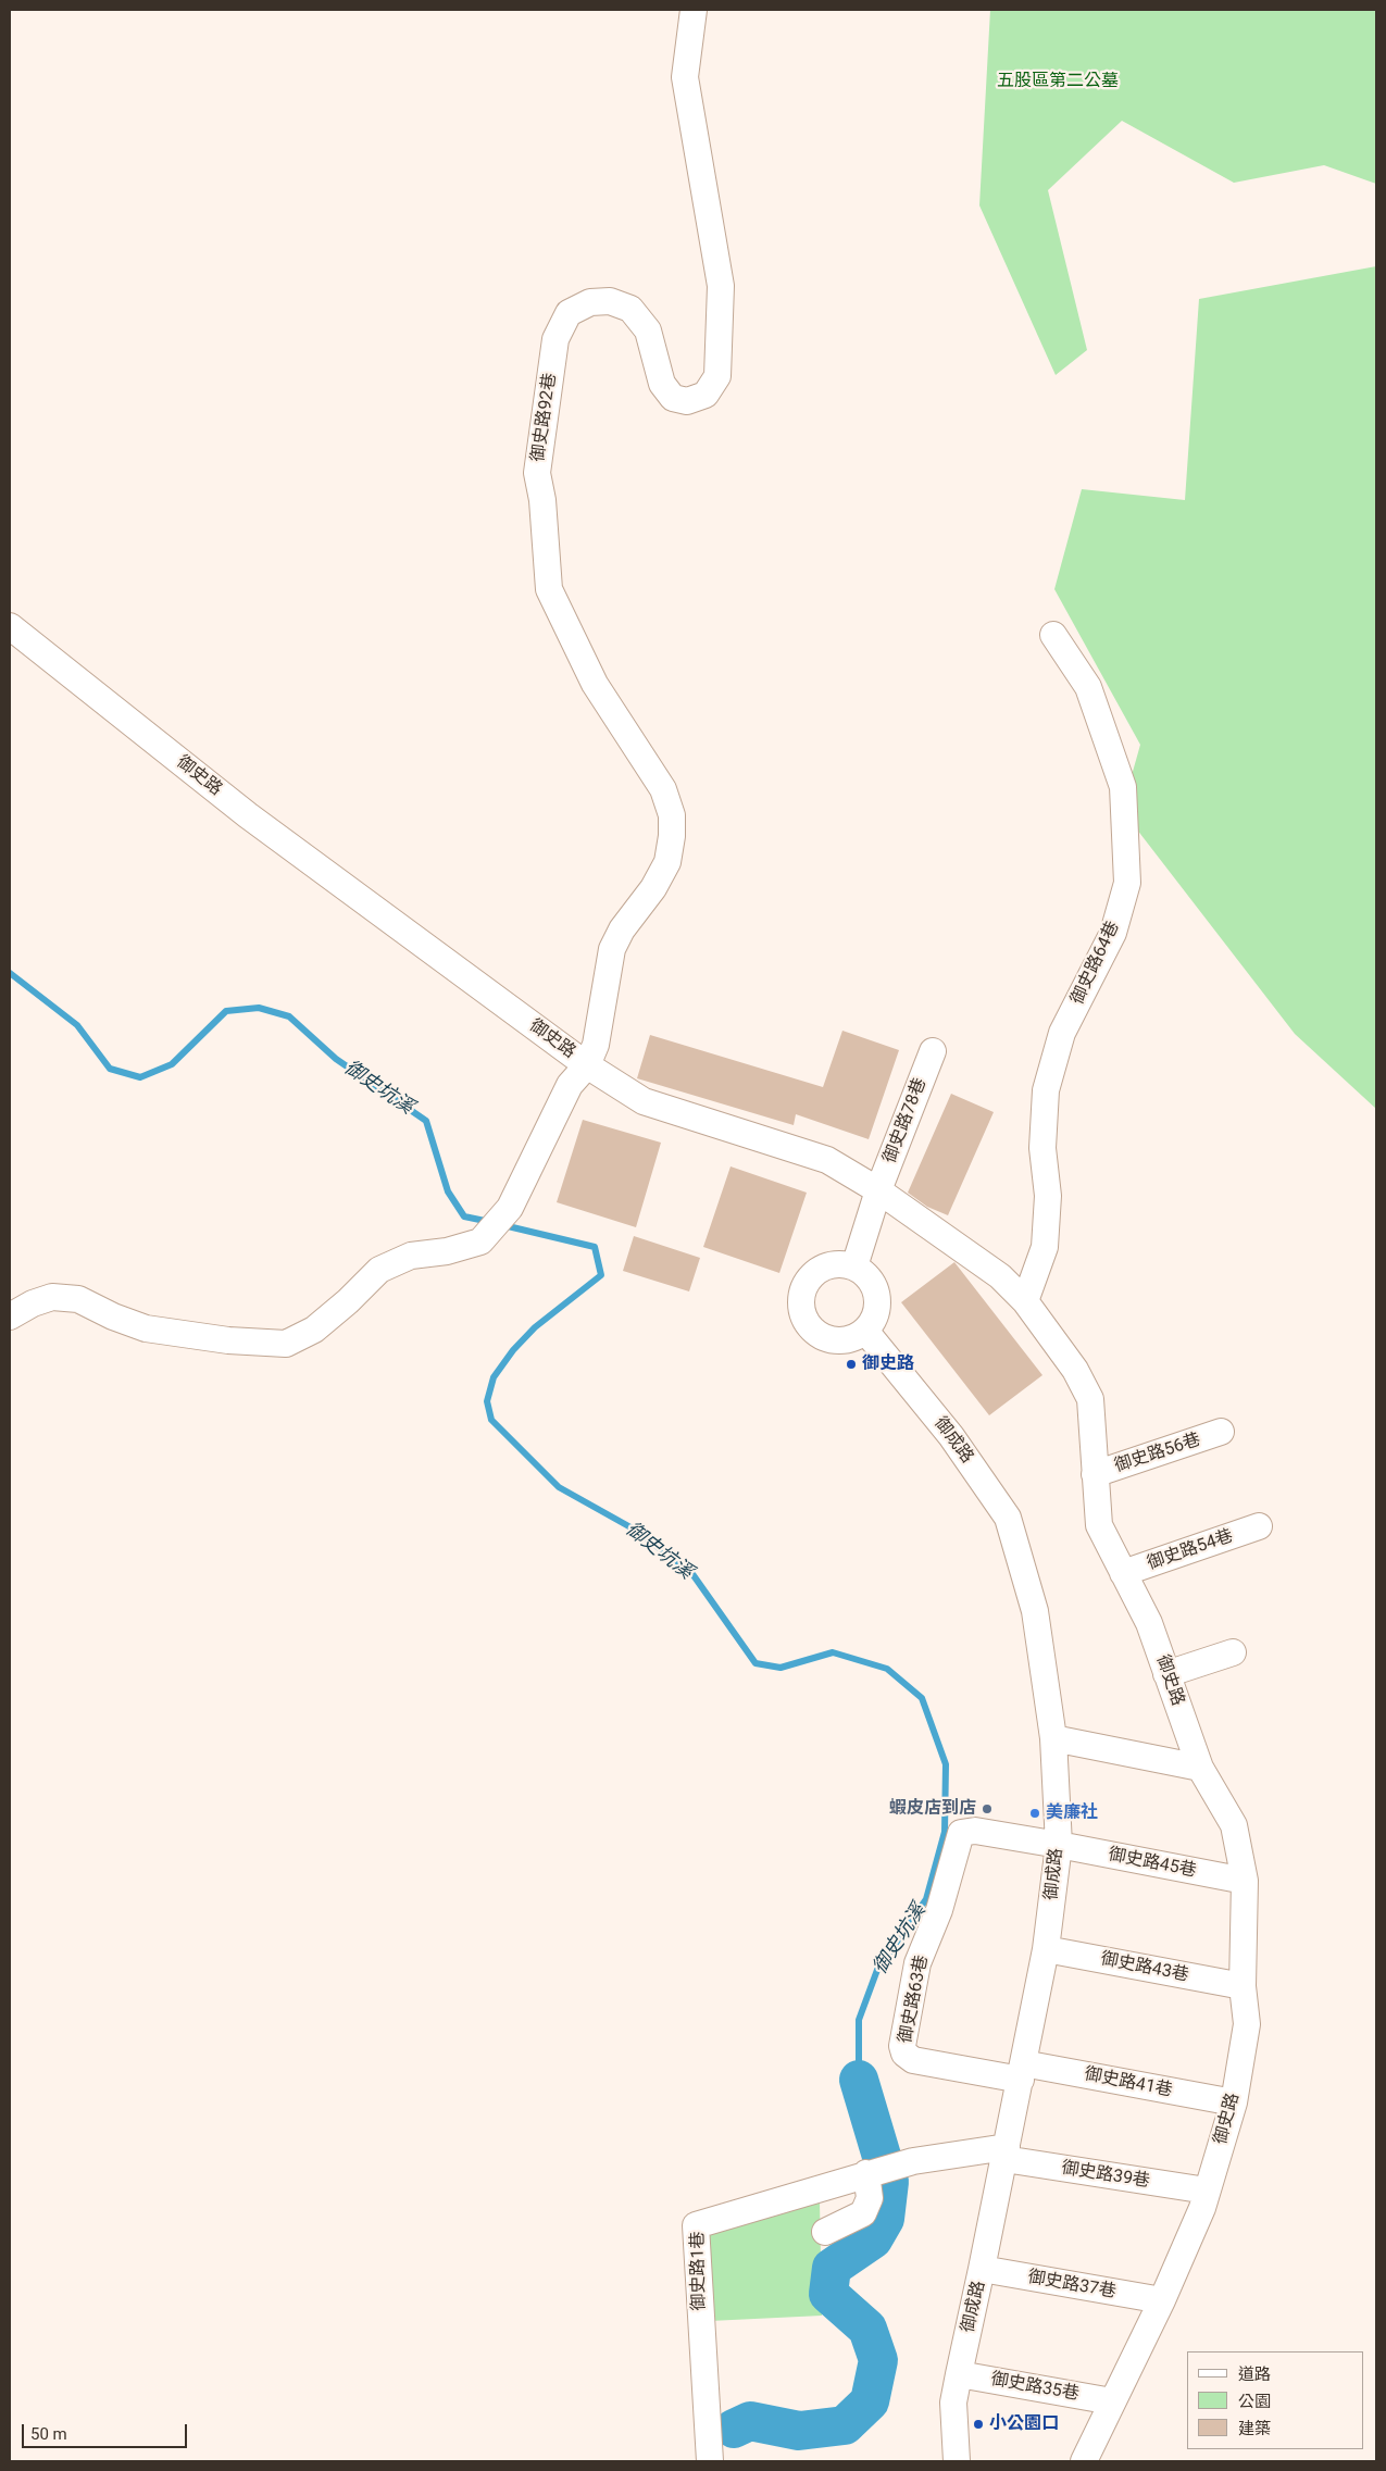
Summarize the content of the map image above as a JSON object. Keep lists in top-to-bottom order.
{
  "streets": {
    "street": [
      "御史路92巷",
      "御史路",
      "御史路64巷",
      "御史路78巷",
      "御成路",
      "御史路56巷",
      "御史路54巷",
      "御史路45巷",
      "御史路43巷",
      "御史路63巷",
      "御史路41巷",
      "御史路39巷",
      "御史路1巷",
      "御史路37巷",
      "御史路35巷"
    ]
  },
  "crossings": [
    ["御史路92巷", "御史路"],
    ["御史路", "御史路64巷"],
    ["御史路", "御史路78巷"],
    ["御史路", "御史路56巷"],
    ["御史路", "御史路54巷"],
    ["御史路", "御史路45巷"],
    ["御史路", "御史路43巷"],
    ["御史路", "御史路41巷"],
    ["御史路", "御史路39巷"],
    ["御史路", "御史路37巷"],
    ["御史路", "御史路35巷"],
    ["御成路", "御史路45巷"],
    ["御成路", "御史路43巷"],
    ["御成路", "御史路63巷"],
    ["御成路", "御史路41巷"],
    ["御成路", "御史路39巷"],
    ["御成路", "御史路37巷"],
    ["御成路", "御史路35巷"],
    ["御史路45巷", "御史路63巷"],
    ["御史路63巷", "御史路41巷"],
    ["御史路39巷", "御史路1巷"]
  ],
  "water": ["御史坑溪"],
  "parks": ["五股區第二公墓"],
  "places": [
    "御史路",
    "蝦皮店到店",
    "美廉社",
    "小公園口"
  ],
  "legend": ["道路", "公園", "建築"],
  "scale_bar": "50 m"
}
